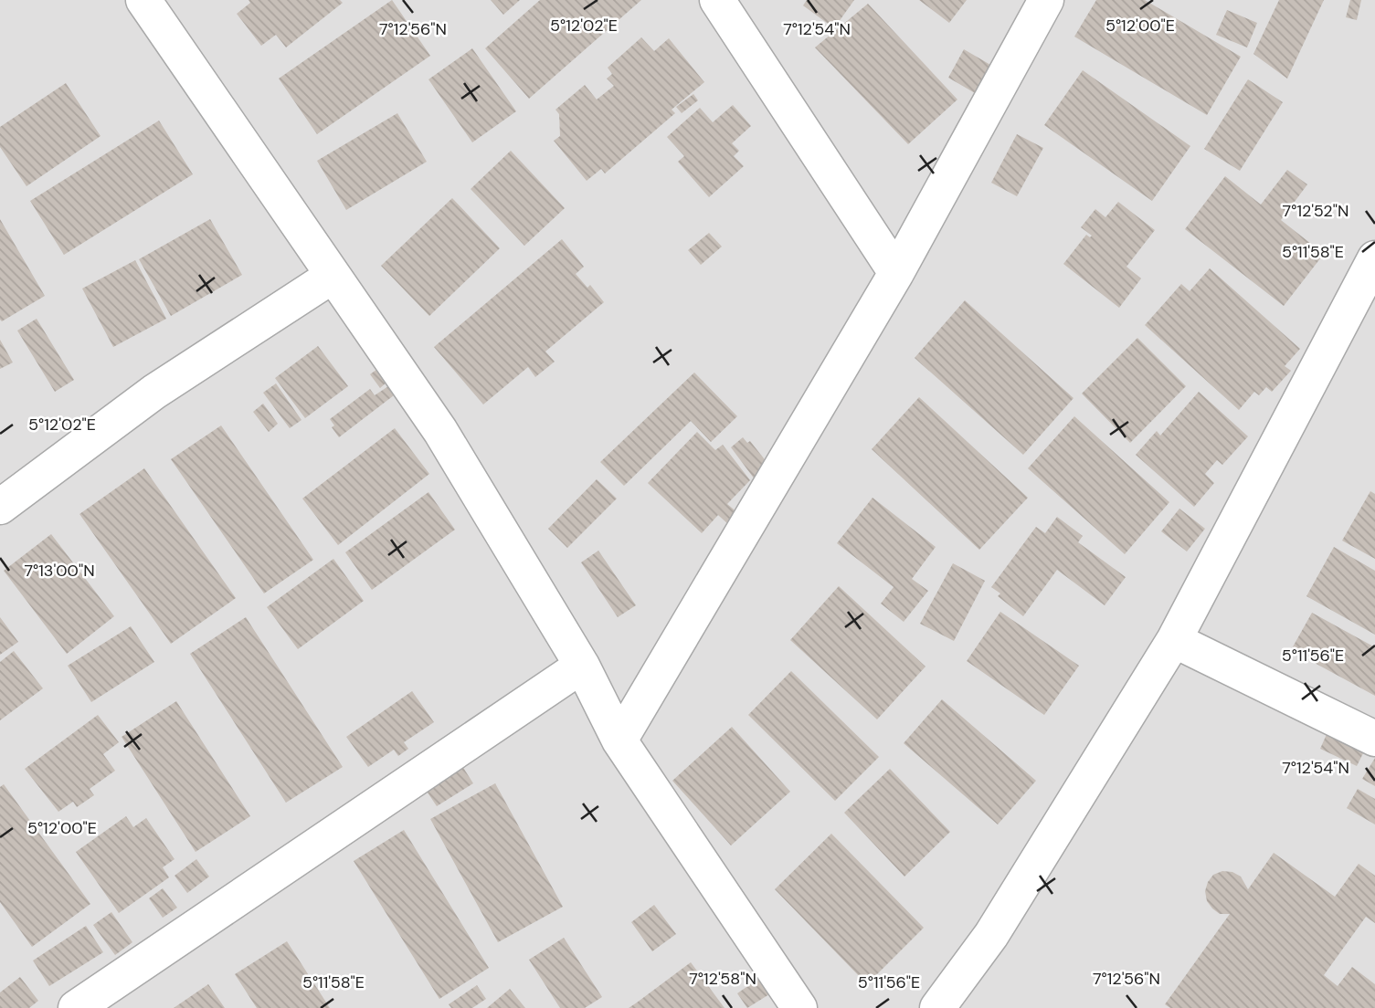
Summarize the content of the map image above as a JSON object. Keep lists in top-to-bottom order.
{
  "coordinates": [
    "5°12'00\"E",
    "5°12'02\"E",
    "7°12'56\"N",
    "7°12'54\"N",
    "7°12'52\"N",
    "5°11'58\"E",
    "7°13'00\"N",
    "5°11'56\"E",
    "7°12'58\"N"
  ]
}
